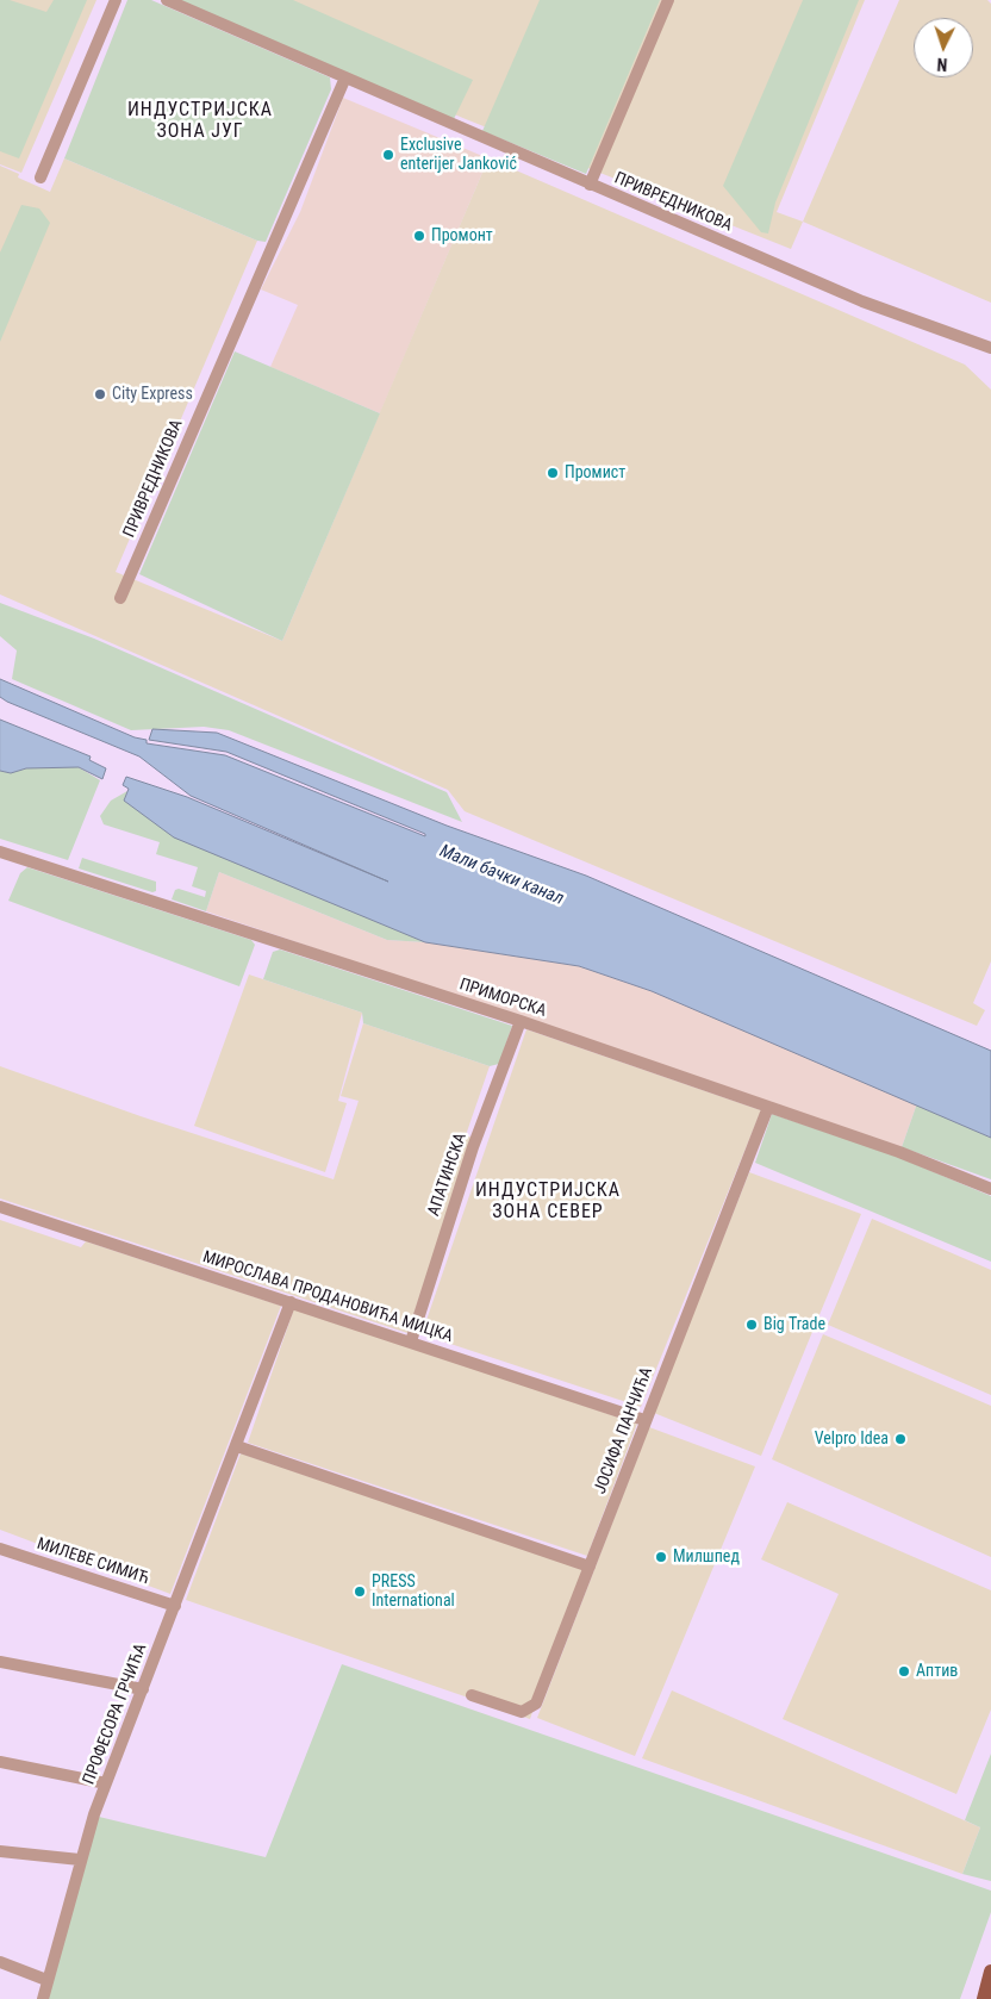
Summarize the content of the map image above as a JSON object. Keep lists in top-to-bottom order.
{
  "streets": {
    "street": [
      "ПРИВРЕДНИКОВА",
      "ПРИМОРСКА",
      "АПАТИНСКА",
      "МИРОСЛАВА ПРОДАНОВИЋА МИЦКА",
      "ЈОСИФА ПАНЧИЋА",
      "МИЛЕВЕ СИМИЋ",
      "ПРОФЕСОРА ГРЧИЋА"
    ]
  },
  "crossings": [
    ["ПРИМОРСКА", "АПАТИНСКА"],
    ["ПРИМОРСКА", "ЈОСИФА ПАНЧИЋА"],
    ["АПАТИНСКА", "МИРОСЛАВА ПРОДАНОВИЋА МИЦКА"],
    ["МИРОСЛАВА ПРОДАНОВИЋА МИЦКА", "ЈОСИФА ПАНЧИЋА"],
    ["МИРОСЛАВА ПРОДАНОВИЋА МИЦКА", "ПРОФЕСОРА ГРЧИЋА"],
    ["МИЛЕВЕ СИМИЋ", "ПРОФЕСОРА ГРЧИЋА"]
  ],
  "districts": ["ИНДУСТРИЈСКА ЗОНА ЈУГ", "ИНДУСТРИЈСКА ЗОНА СЕВЕР"],
  "water": ["Мали бачки канал"],
  "places": [
    "Exclusive enterijer Janković",
    "Промонт",
    "City Express",
    "Промист",
    "Big Trade",
    "Velpro Idea",
    "Милшпед",
    "PRESS International",
    "Аптив"
  ],
  "north": "bottom"
}
